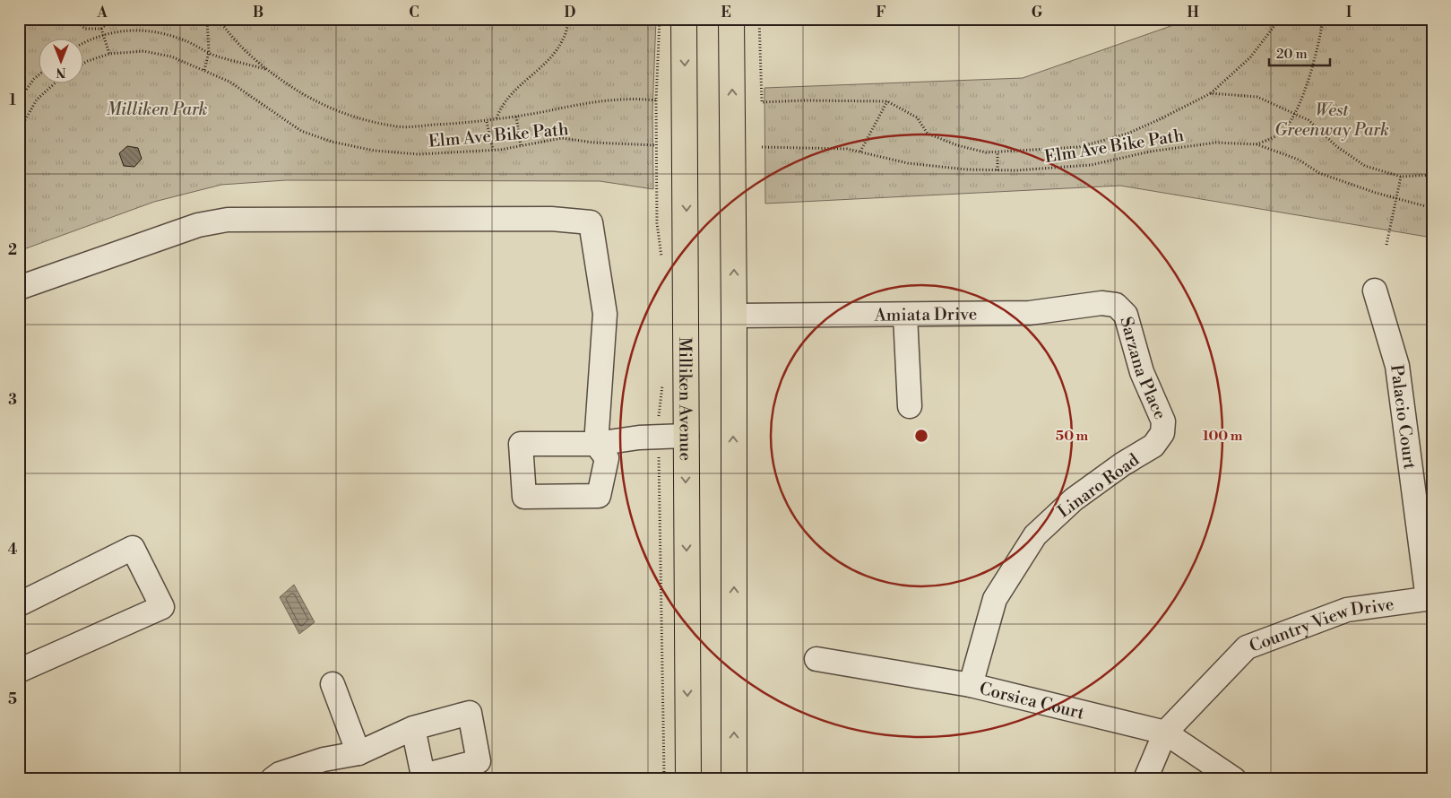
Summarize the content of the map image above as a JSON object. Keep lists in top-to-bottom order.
{
  "streets": {
    "main road": ["Milliken Avenue"],
    "street": [
      "Amiata Drive",
      "Sarzana Place",
      "Palacio Court",
      "Linaro Road",
      "Country View Drive",
      "Corsica Court"
    ],
    "path": ["Elm Ave Bike Path"]
  },
  "crossings": [
    ["Amiata Drive", "Sarzana Place"],
    ["Sarzana Place", "Linaro Road"],
    ["Palacio Court", "Country View Drive"],
    ["Linaro Road", "Corsica Court"],
    ["Country View Drive", "Corsica Court"]
  ],
  "parks": ["Milliken Park", "West Greenway Park"],
  "scale_bar": "20 m",
  "north": "bottom",
  "grid": {
    "columns": [
      "A",
      "B",
      "C",
      "D",
      "E",
      "F",
      "G",
      "H",
      "I"
    ],
    "rows": [
      "1",
      "2",
      "3",
      "4",
      "5"
    ]
  },
  "rings": ["50 m", "100 m"]
}
